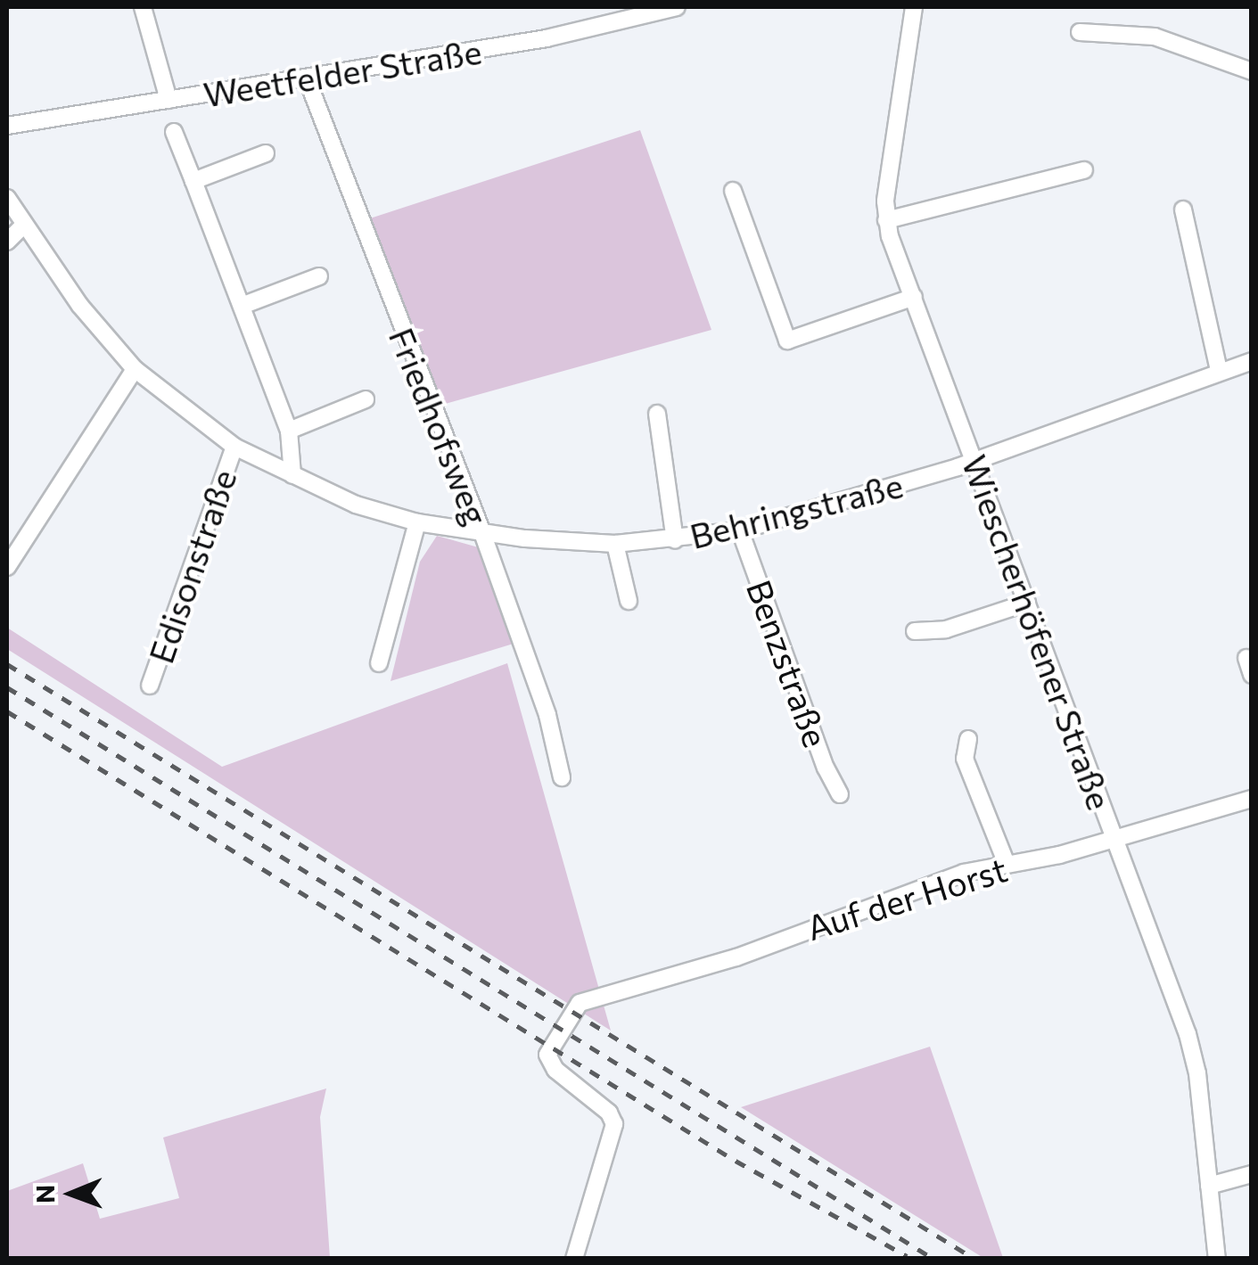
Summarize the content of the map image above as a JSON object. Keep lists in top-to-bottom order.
{
  "streets": {
    "street": [
      "Weetfelder Straße",
      "Friedhofsweg",
      "Behringstraße",
      "Edisonstraße",
      "Wiescherhöfener Straße",
      "Benzstraße",
      "Auf der Horst"
    ]
  },
  "crossings": [
    ["Weetfelder Straße", "Friedhofsweg"],
    ["Friedhofsweg", "Behringstraße"],
    ["Behringstraße", "Edisonstraße"],
    ["Behringstraße", "Wiescherhöfener Straße"],
    ["Behringstraße", "Benzstraße"],
    ["Wiescherhöfener Straße", "Auf der Horst"]
  ],
  "north": "left"
}
